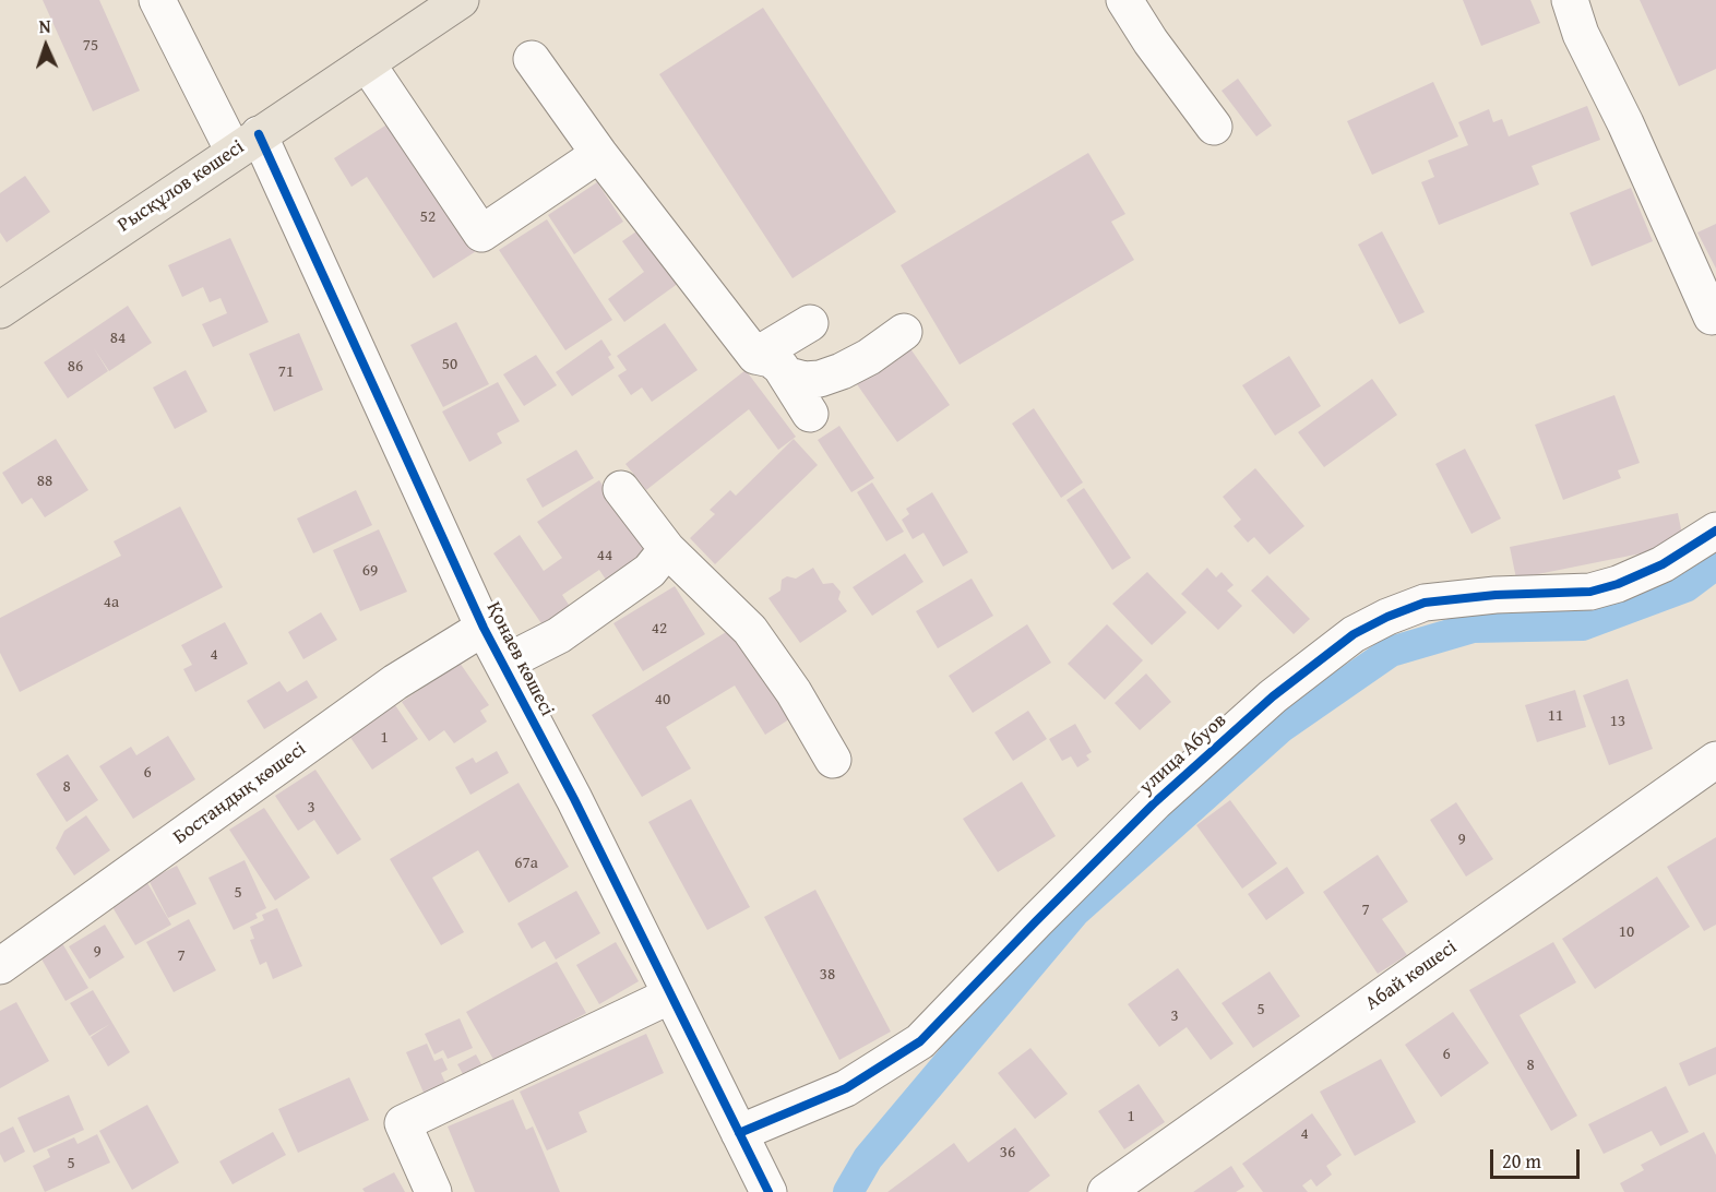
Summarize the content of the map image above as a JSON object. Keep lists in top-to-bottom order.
{
  "streets": {
    "main road": ["Рысқұлов көшесі"],
    "street": [
      "Қонаев көшесі",
      "улица Абуов",
      "Бостандық көшесі",
      "Абай көшесі"
    ]
  },
  "crossings": [
    ["Рысқұлов көшесі", "Қонаев көшесі"],
    ["Қонаев көшесі", "улица Абуов"],
    ["Қонаев көшесі", "Бостандық көшесі"]
  ],
  "house_numbers": [
    "75",
    "52",
    "84",
    "50",
    "86",
    "71",
    "88",
    "44",
    "69",
    "4а",
    "42",
    "4",
    "40",
    "11",
    "13",
    "1",
    "6",
    "8",
    "3",
    "9",
    "67а",
    "5",
    "7",
    "10",
    "9",
    "7",
    "38",
    "5",
    "3",
    "6",
    "8",
    "1",
    "4",
    "36",
    "5"
  ],
  "scale_bar": "20 m",
  "north": "top"
}
